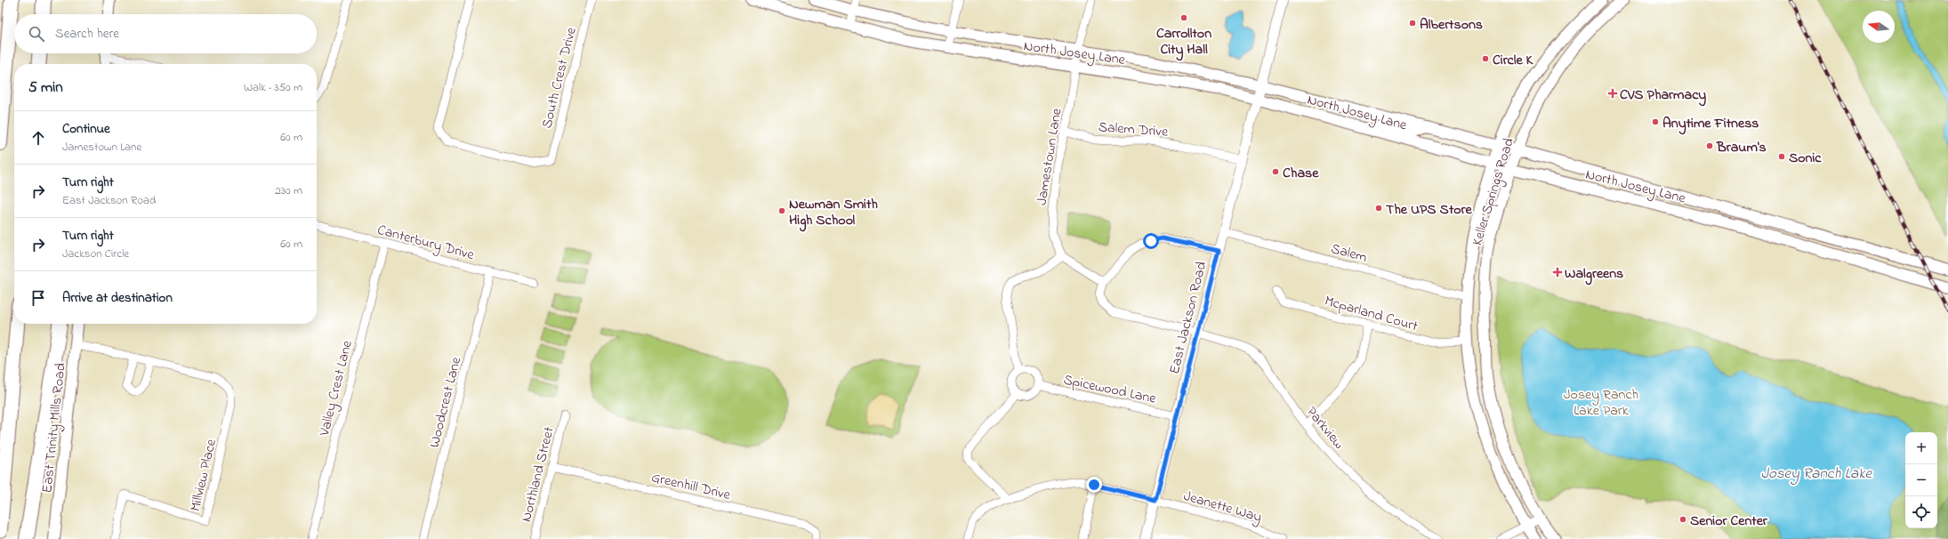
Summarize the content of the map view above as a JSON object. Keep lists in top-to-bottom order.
{
  "streets": {
    "main road": ["North Josey Lane", "Keller Springs Road", "East Trinity Mills Road"],
    "street": [
      "South Crest Drive",
      "Salem Drive",
      "Jamestown Lane",
      "Canterbury Drive",
      "Salem",
      "Mcparland Court",
      "East Jackson Road",
      "Valley Crest Lane",
      "Spicewood Lane",
      "Woodcrest Lane",
      "Parkview",
      "Northland Street",
      "Millview Place",
      "Greenhill Drive",
      "Jeanette Way"
    ]
  },
  "crossings": [
    ["North Josey Lane", "Jamestown Lane"],
    ["North Josey Lane", "Keller Springs Road"],
    ["North Josey Lane", "East Jackson Road"],
    ["Salem Drive", "Jamestown Lane"],
    ["Salem Drive", "East Jackson Road"],
    ["Keller Springs Road", "Salem"],
    ["Keller Springs Road", "Mcparland Court"],
    ["Canterbury Drive", "Valley Crest Lane"],
    ["Canterbury Drive", "Woodcrest Lane"],
    ["Salem", "East Jackson Road"],
    ["East Jackson Road", "Spicewood Lane"],
    ["East Jackson Road", "Parkview"],
    ["East Jackson Road", "Jeanette Way"],
    ["East Trinity Mills Road", "Millview Place"],
    ["Northland Street", "Greenhill Drive"]
  ],
  "water": ["Josey Ranch Lake"],
  "parks": ["Josey Ranch Lake Park"],
  "places": {
    "other": [
      "Carrollton City Hall",
      "Albertsons",
      "Circle K",
      "Anytime Fitness",
      "Braum's",
      "Sonic",
      "Chase",
      "The UPS Store",
      "Newman Smith High School",
      "Senior Center"
    ],
    "health": ["CVS Pharmacy", "Walgreens"]
  },
  "north": "left",
  "page": {
    "search": "Search here",
    "heading": ["5 min", "Walk · 350 m"],
    "list": [
      ["Continue", "Jamestown Lane", "60 m"],
      ["Turn right", "East Jackson Road", "230 m"],
      ["Turn right", "Jackson Circle", "60 m"],
      "Arrive at destination"
    ],
    "map_buttons": ["+", "−"]
  }
}
